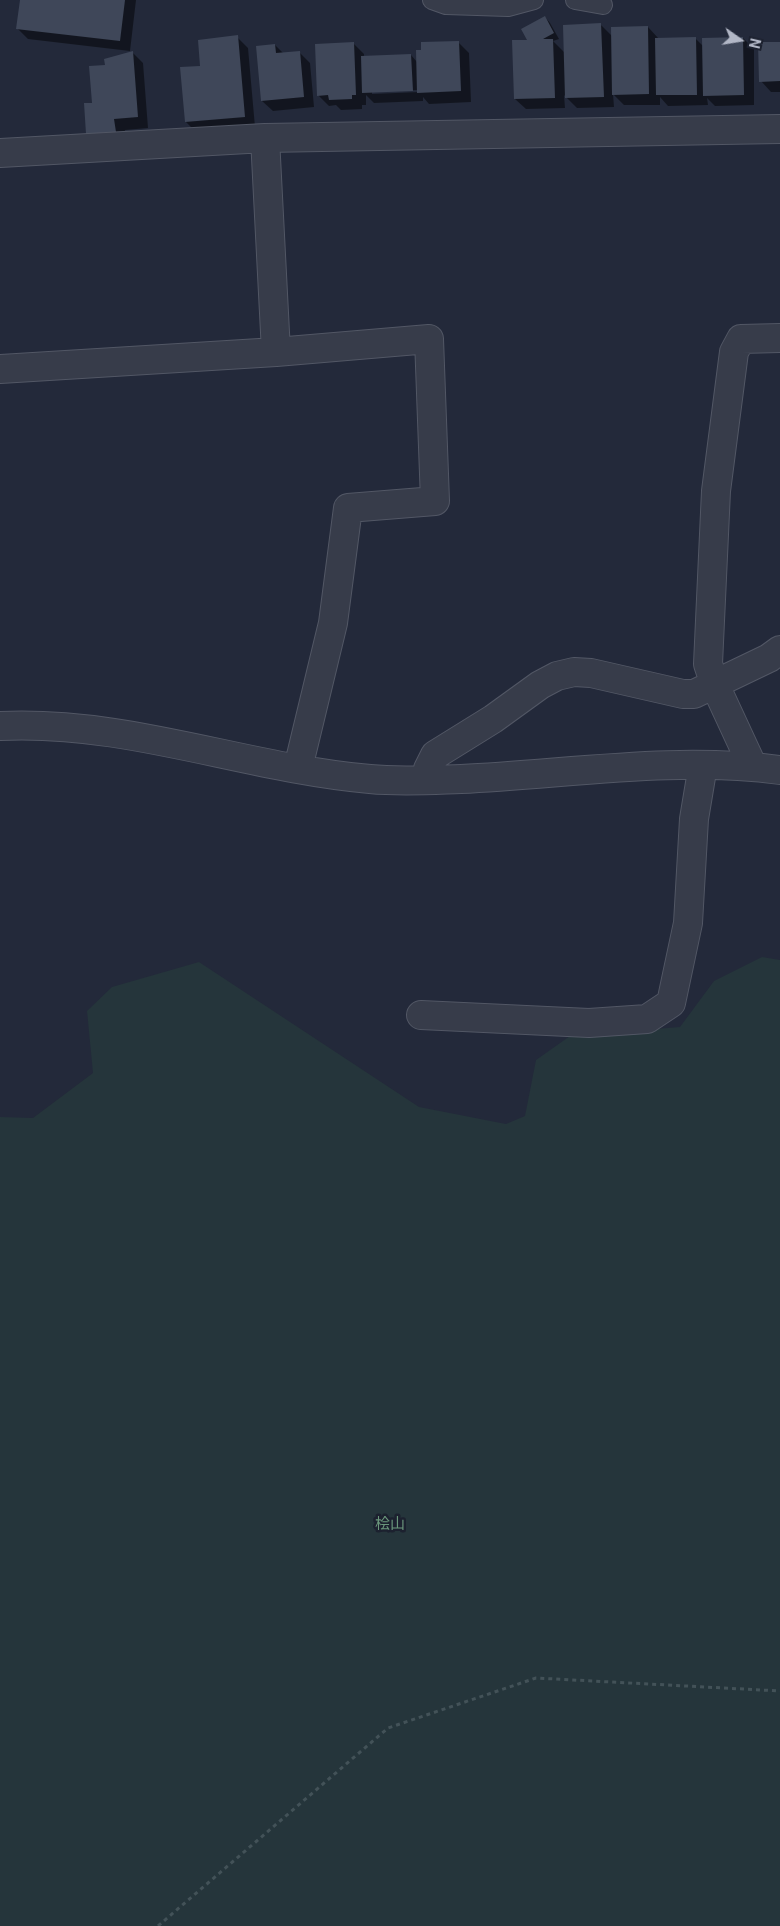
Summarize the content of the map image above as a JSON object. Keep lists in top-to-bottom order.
{
  "parks": ["桧山"],
  "north": "right"
}
